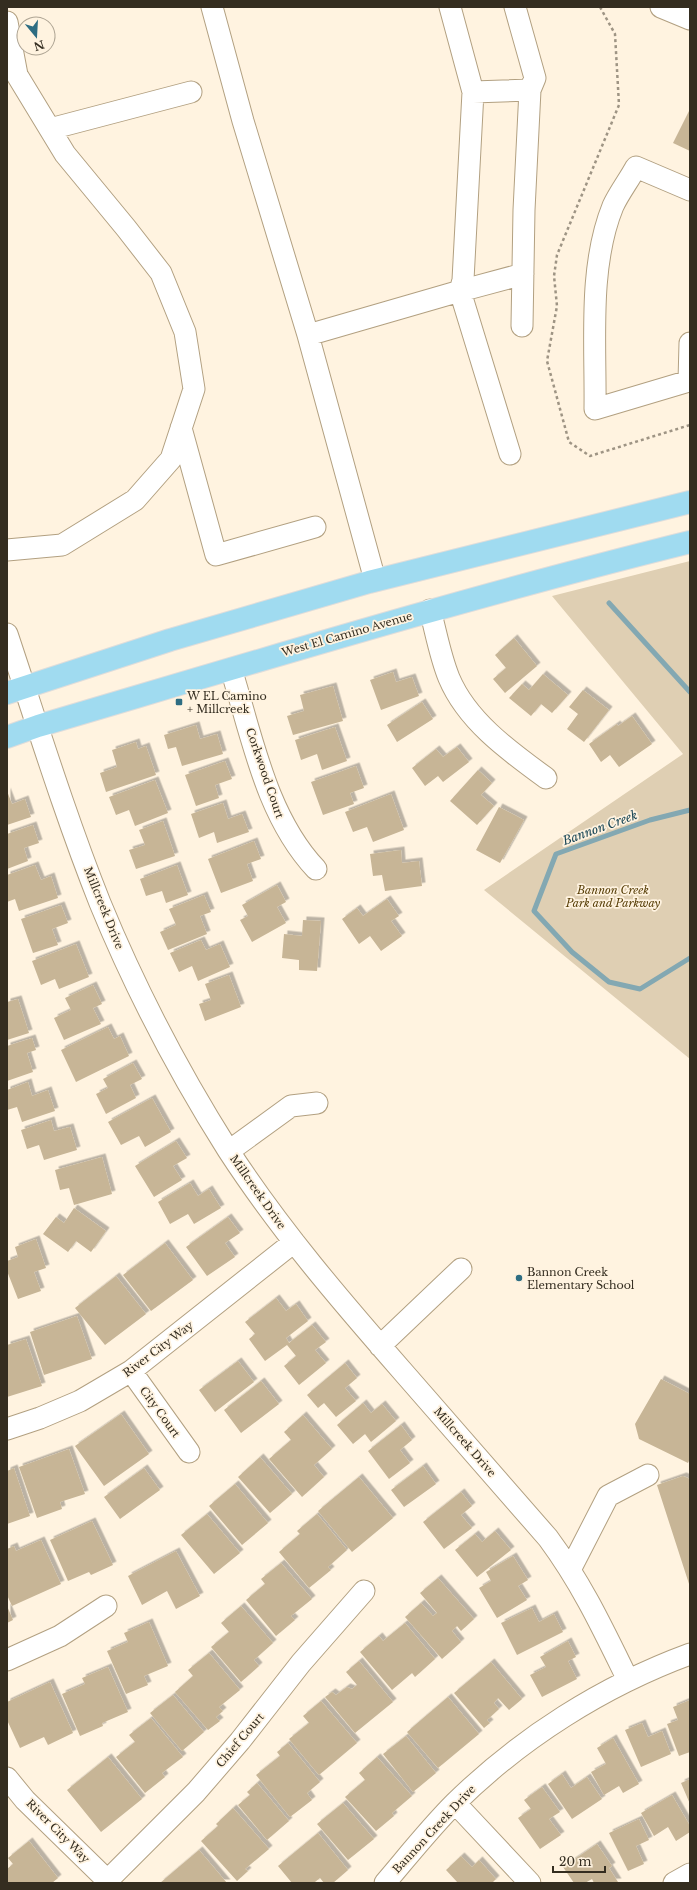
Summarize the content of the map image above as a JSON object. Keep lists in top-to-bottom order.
{
  "streets": {
    "main road": ["West El Camino Avenue"],
    "street": [
      "Corkwood Court",
      "Millcreek Drive",
      "River City Way",
      "City Court",
      "Chief Court",
      "Bannon Creek Drive"
    ]
  },
  "crossings": [
    ["West El Camino Avenue", "Corkwood Court"],
    ["West El Camino Avenue", "Millcreek Drive"],
    ["Millcreek Drive", "River City Way"],
    ["Millcreek Drive", "Bannon Creek Drive"],
    ["River City Way", "City Court"],
    ["River City Way", "Chief Court"]
  ],
  "water": ["Bannon Creek"],
  "parks": ["Bannon Creek Park and Parkway"],
  "places": {
    "transit": ["W EL Camino + Millcreek"],
    "other": ["Bannon Creek Elementary School"]
  },
  "scale_bar": "20 m",
  "north": "bottom"
}
